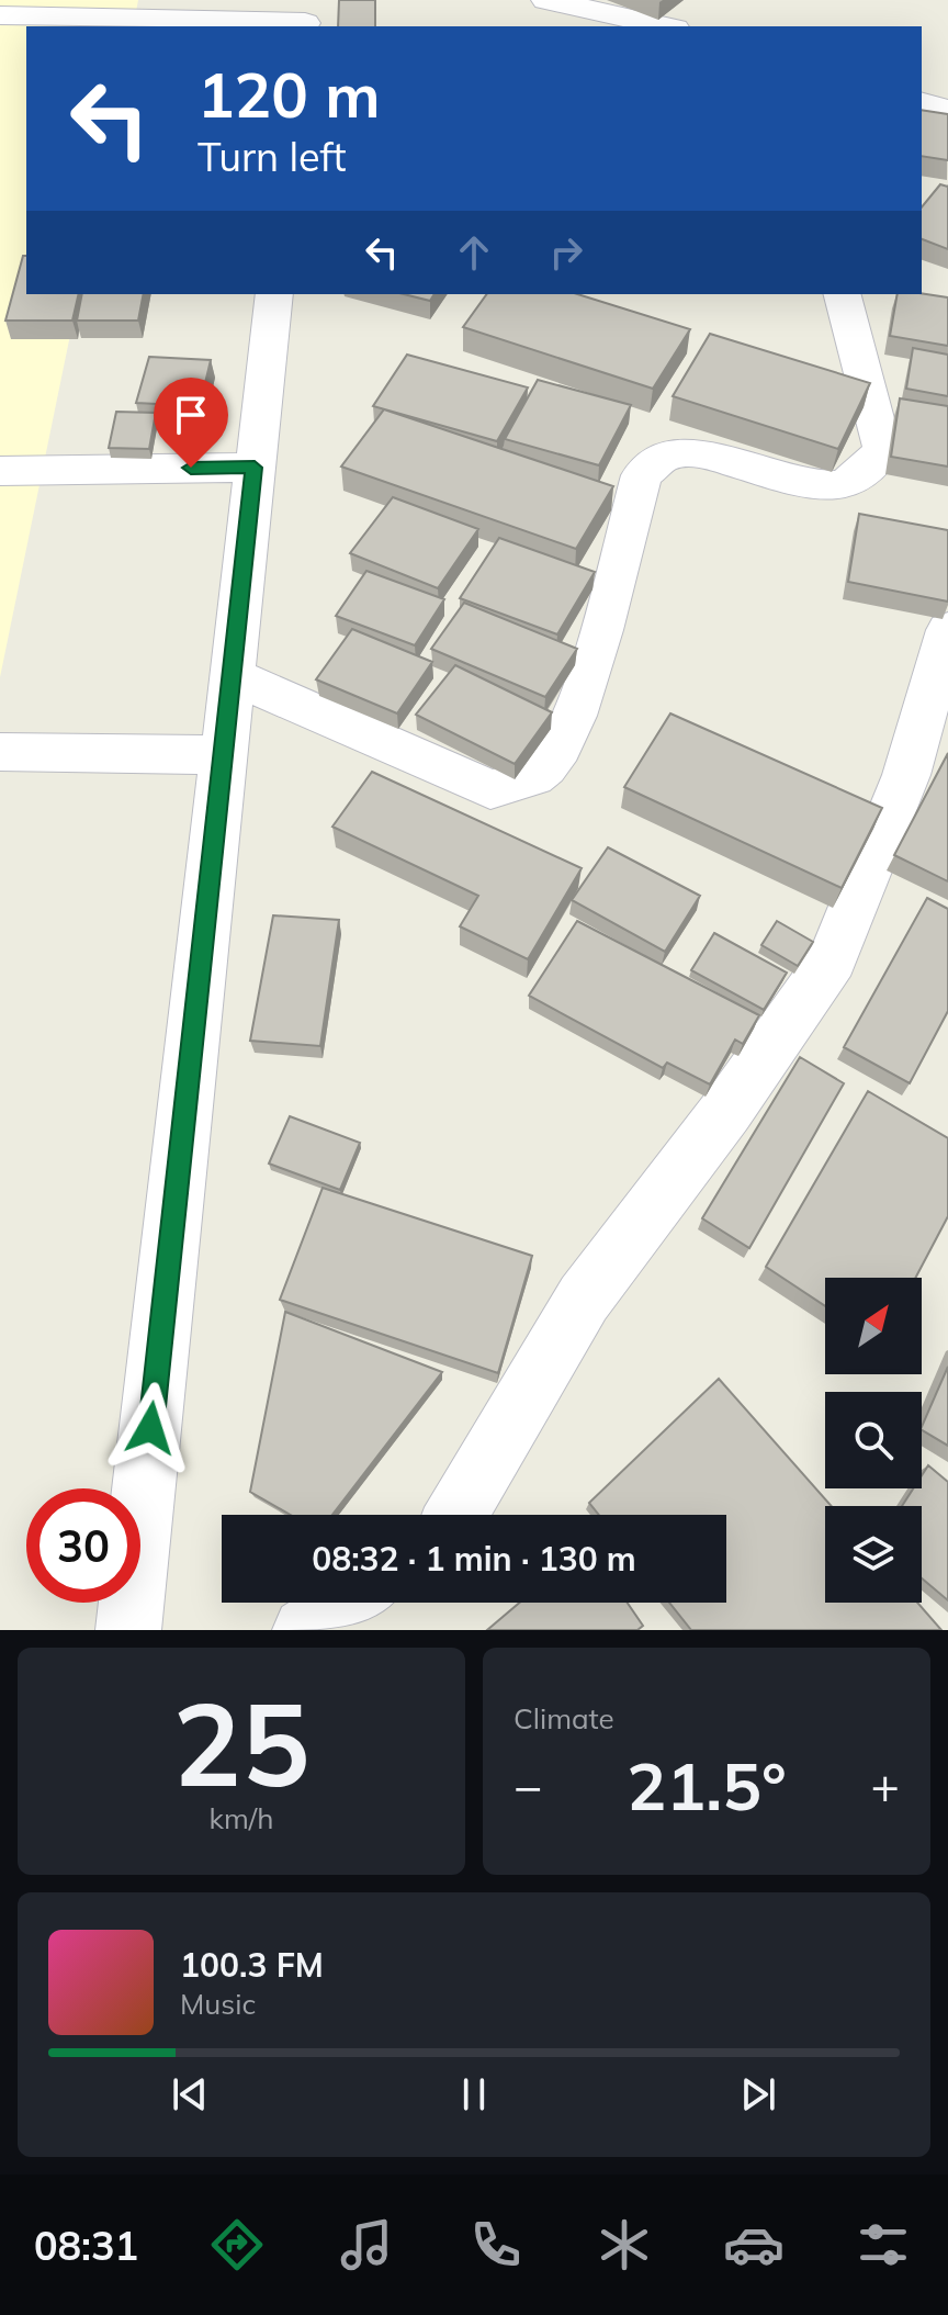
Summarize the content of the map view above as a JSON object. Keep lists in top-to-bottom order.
{
  "north": "top right",
  "page": {
    "turn": ["120 m", "Turn left"],
    "limit": "30",
    "trip": "08:32 · 1 min · 130 m",
    "tile": [
      ["25", "km/h"],
      "Climate"
    ],
    "heat": ["−", "21.5°", "+"],
    "song": ["100.3 FM", "Music"],
    "tabs": "08:31"
  }
}
